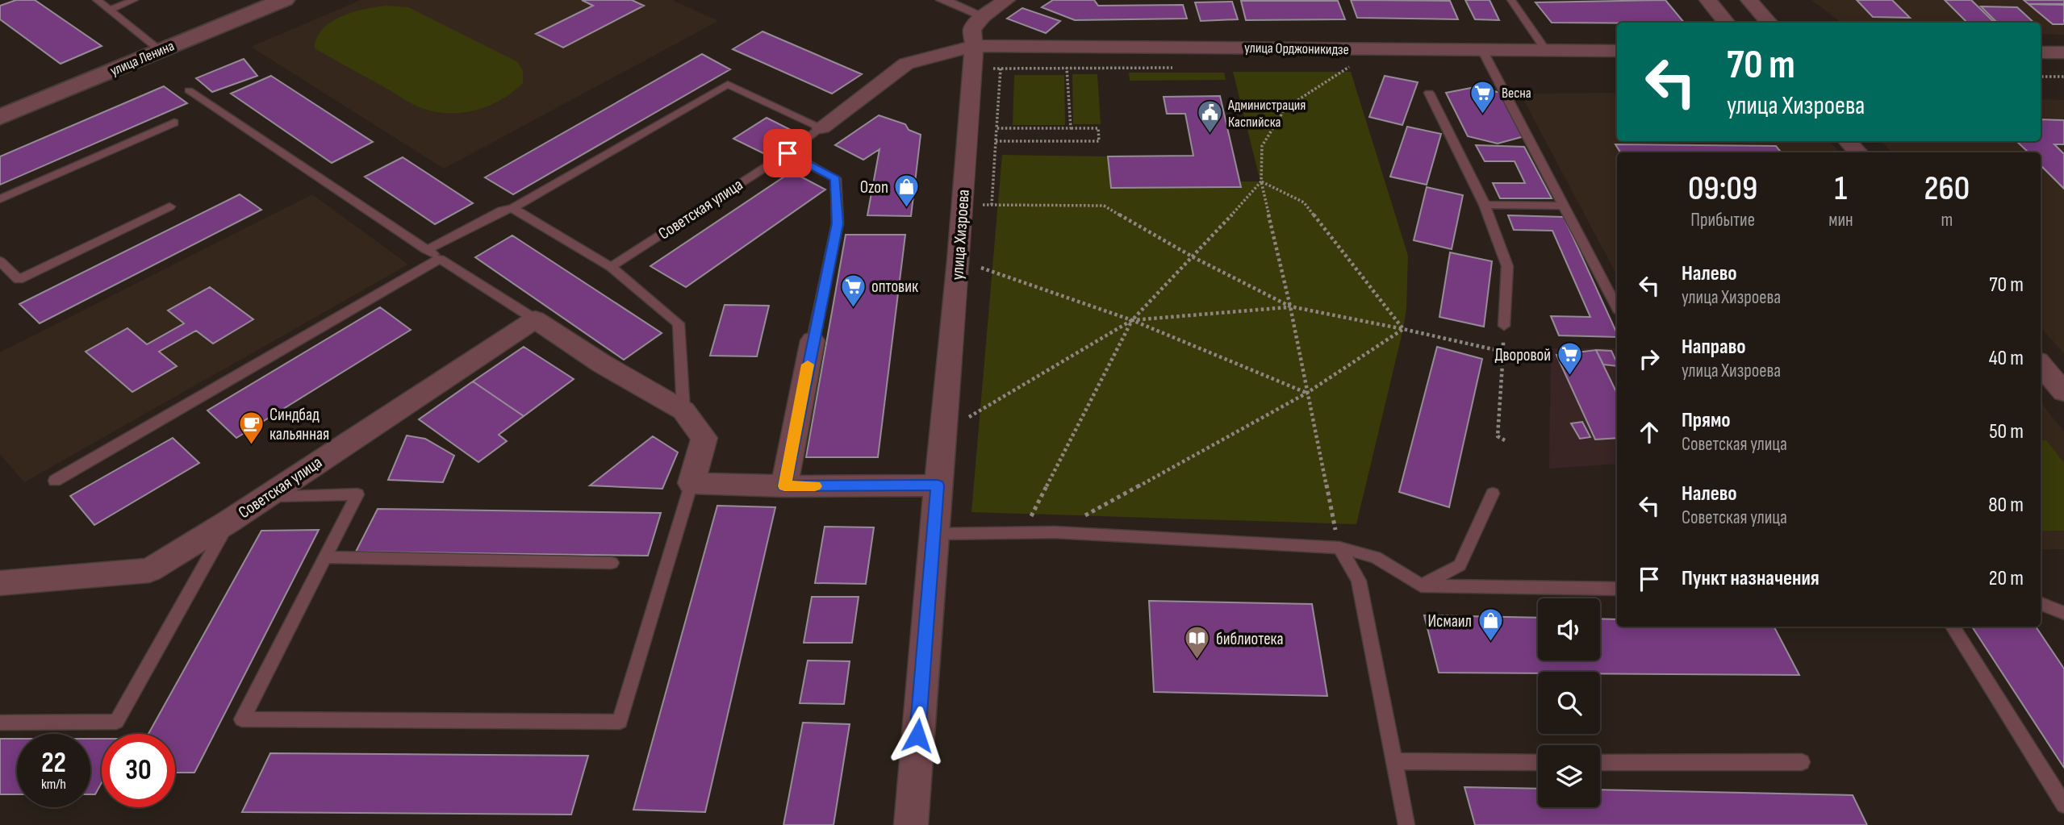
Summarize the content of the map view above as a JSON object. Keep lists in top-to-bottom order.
{
  "streets": {
    "street": [
      "улица Орджоникидзе",
      "улица Ленина",
      "Советская улица",
      "улица Хизроева"
    ]
  },
  "crossings": [
    ["улица Орджоникидзе", "Советская улица"],
    ["улица Орджоникидзе", "улица Хизроева"]
  ],
  "places": {
    "supermarket": ["Весна", "оптовик", "Дворовой"],
    "public building": ["Администрация Каспийска"],
    "shop": ["Ozon", "Исмаил"],
    "cafe": ["Синдбад кальянная"],
    "library": ["библиотека"]
  },
  "page": {
    "turn": ["70 m", "улица Хизроева"],
    "eta": [
      "09:09",
      "Прибытие",
      "1",
      "мин",
      "260",
      "m"
    ],
    "list": [
      {
        "name": "Налево",
        "note": "улица Хизроева",
        "value": "70 m"
      },
      {
        "name": "Направо",
        "note": "улица Хизроева",
        "value": "40 m"
      },
      {
        "name": "Прямо",
        "note": "Советская улица",
        "value": "50 m"
      },
      {
        "name": "Налево",
        "note": "Советская улица",
        "value": "80 m"
      },
      {
        "name": "Пункт назначения",
        "value": "20 m"
      }
    ],
    "speed": "22 km/h",
    "limit": "30"
  }
}
